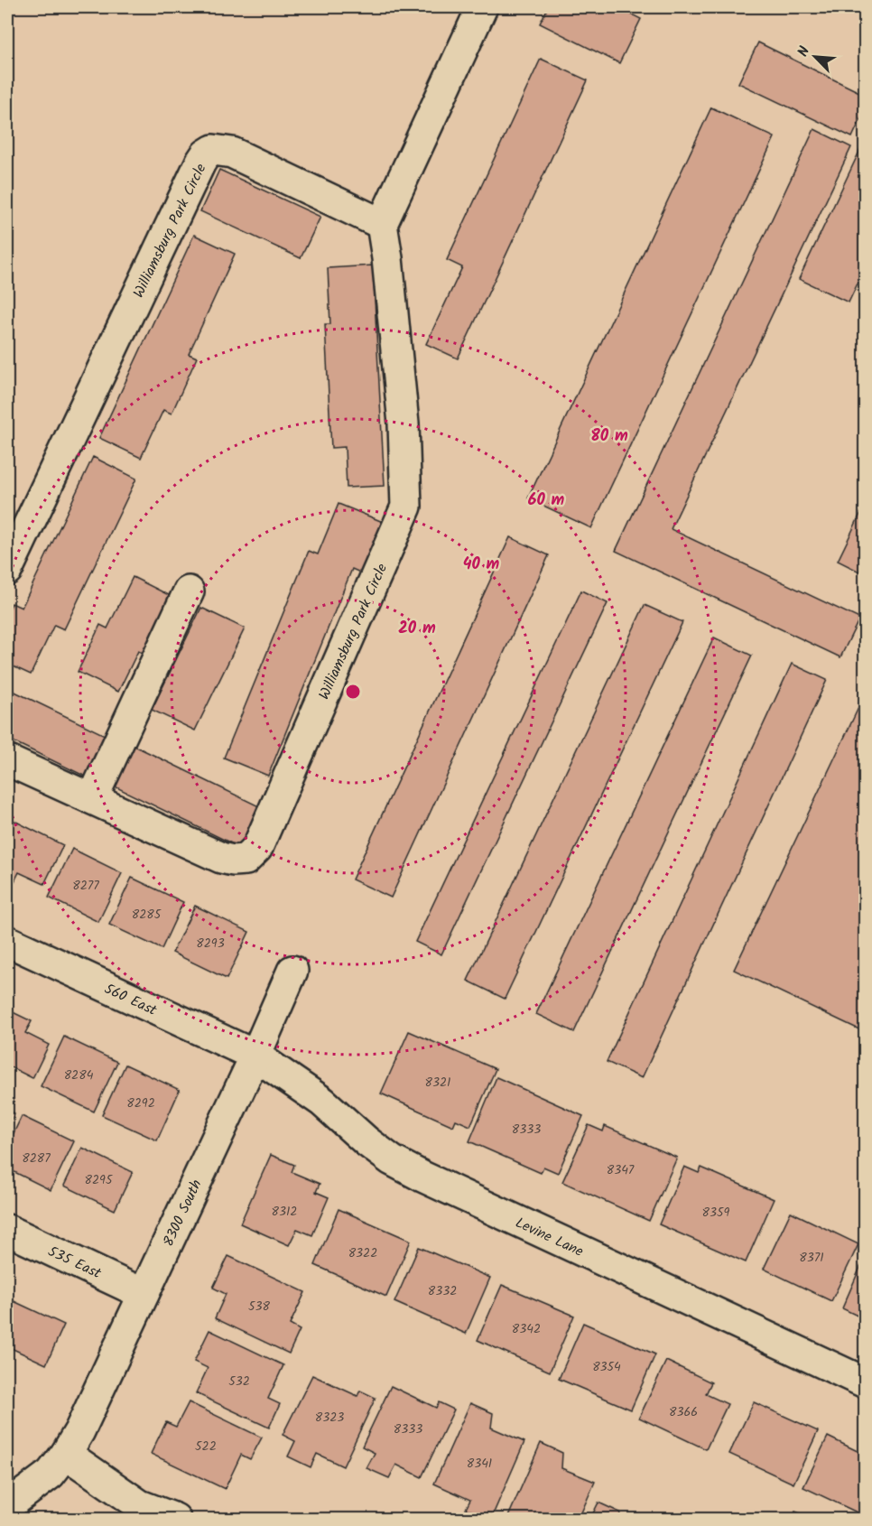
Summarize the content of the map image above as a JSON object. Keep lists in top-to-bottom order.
{
  "streets": {
    "street": [
      "Williamsburg Park Circle",
      "560 East",
      "8300 South",
      "Levine Lane",
      "535 East"
    ]
  },
  "crossings": [
    ["560 East", "8300 South"],
    ["560 East", "Levine Lane"],
    ["8300 South", "Levine Lane"],
    ["8300 South", "535 East"]
  ],
  "house_numbers": [
    "8277",
    "8285",
    "8293",
    "8284",
    "8321",
    "8292",
    "8333",
    "8287",
    "8347",
    "8295",
    "8312",
    "8359",
    "8322",
    "8371",
    "8332",
    "538",
    "8342",
    "8354",
    "532",
    "8366",
    "8323",
    "8333",
    "522",
    "8341"
  ],
  "north": "top left",
  "rings": [
    "80 m",
    "60 m",
    "40 m",
    "20 m"
  ]
}
